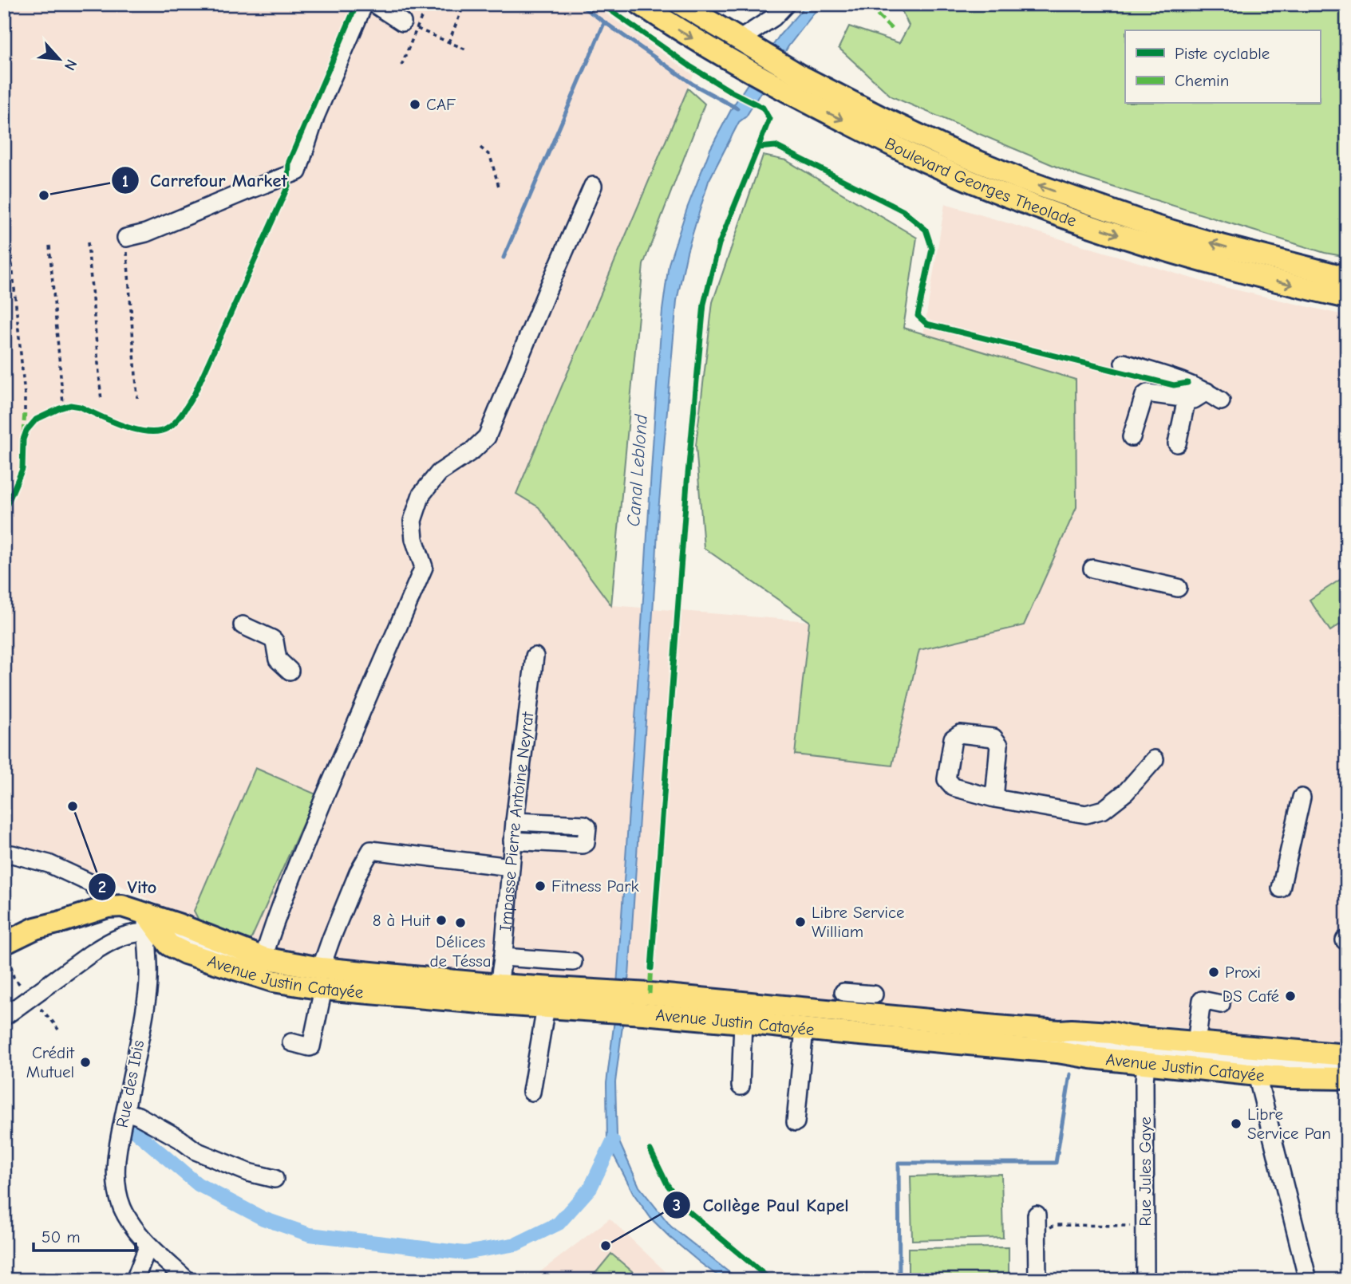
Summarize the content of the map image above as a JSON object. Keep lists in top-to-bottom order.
{
  "streets": {
    "main road": ["Boulevard Georges Theolade", "Avenue Justin Catayée"],
    "street": ["Impasse Pierre Antoine Neyrat", "Rue des Ibis", "Rue Jules Gaye"]
  },
  "crossings": [
    ["Impasse Pierre Antoine Neyrat", "Avenue Justin Catayée"],
    ["Avenue Justin Catayée", "Rue des Ibis"],
    ["Avenue Justin Catayée", "Rue Jules Gaye"]
  ],
  "water": ["Canal Leblond"],
  "places": [
    "CAF",
    "Carrefour Market",
    "Vito",
    "Fitness Park",
    "8 à Huit",
    "Libre Service William",
    "Délices de Téssa",
    "Proxi",
    "DS Café",
    "Crédit Mutuel",
    "Libre Service Pan",
    "Collège Paul Kapel"
  ],
  "legend": ["Piste cyclable", "Chemin"],
  "scale_bar": "50 m",
  "north": "bottom right"
}
